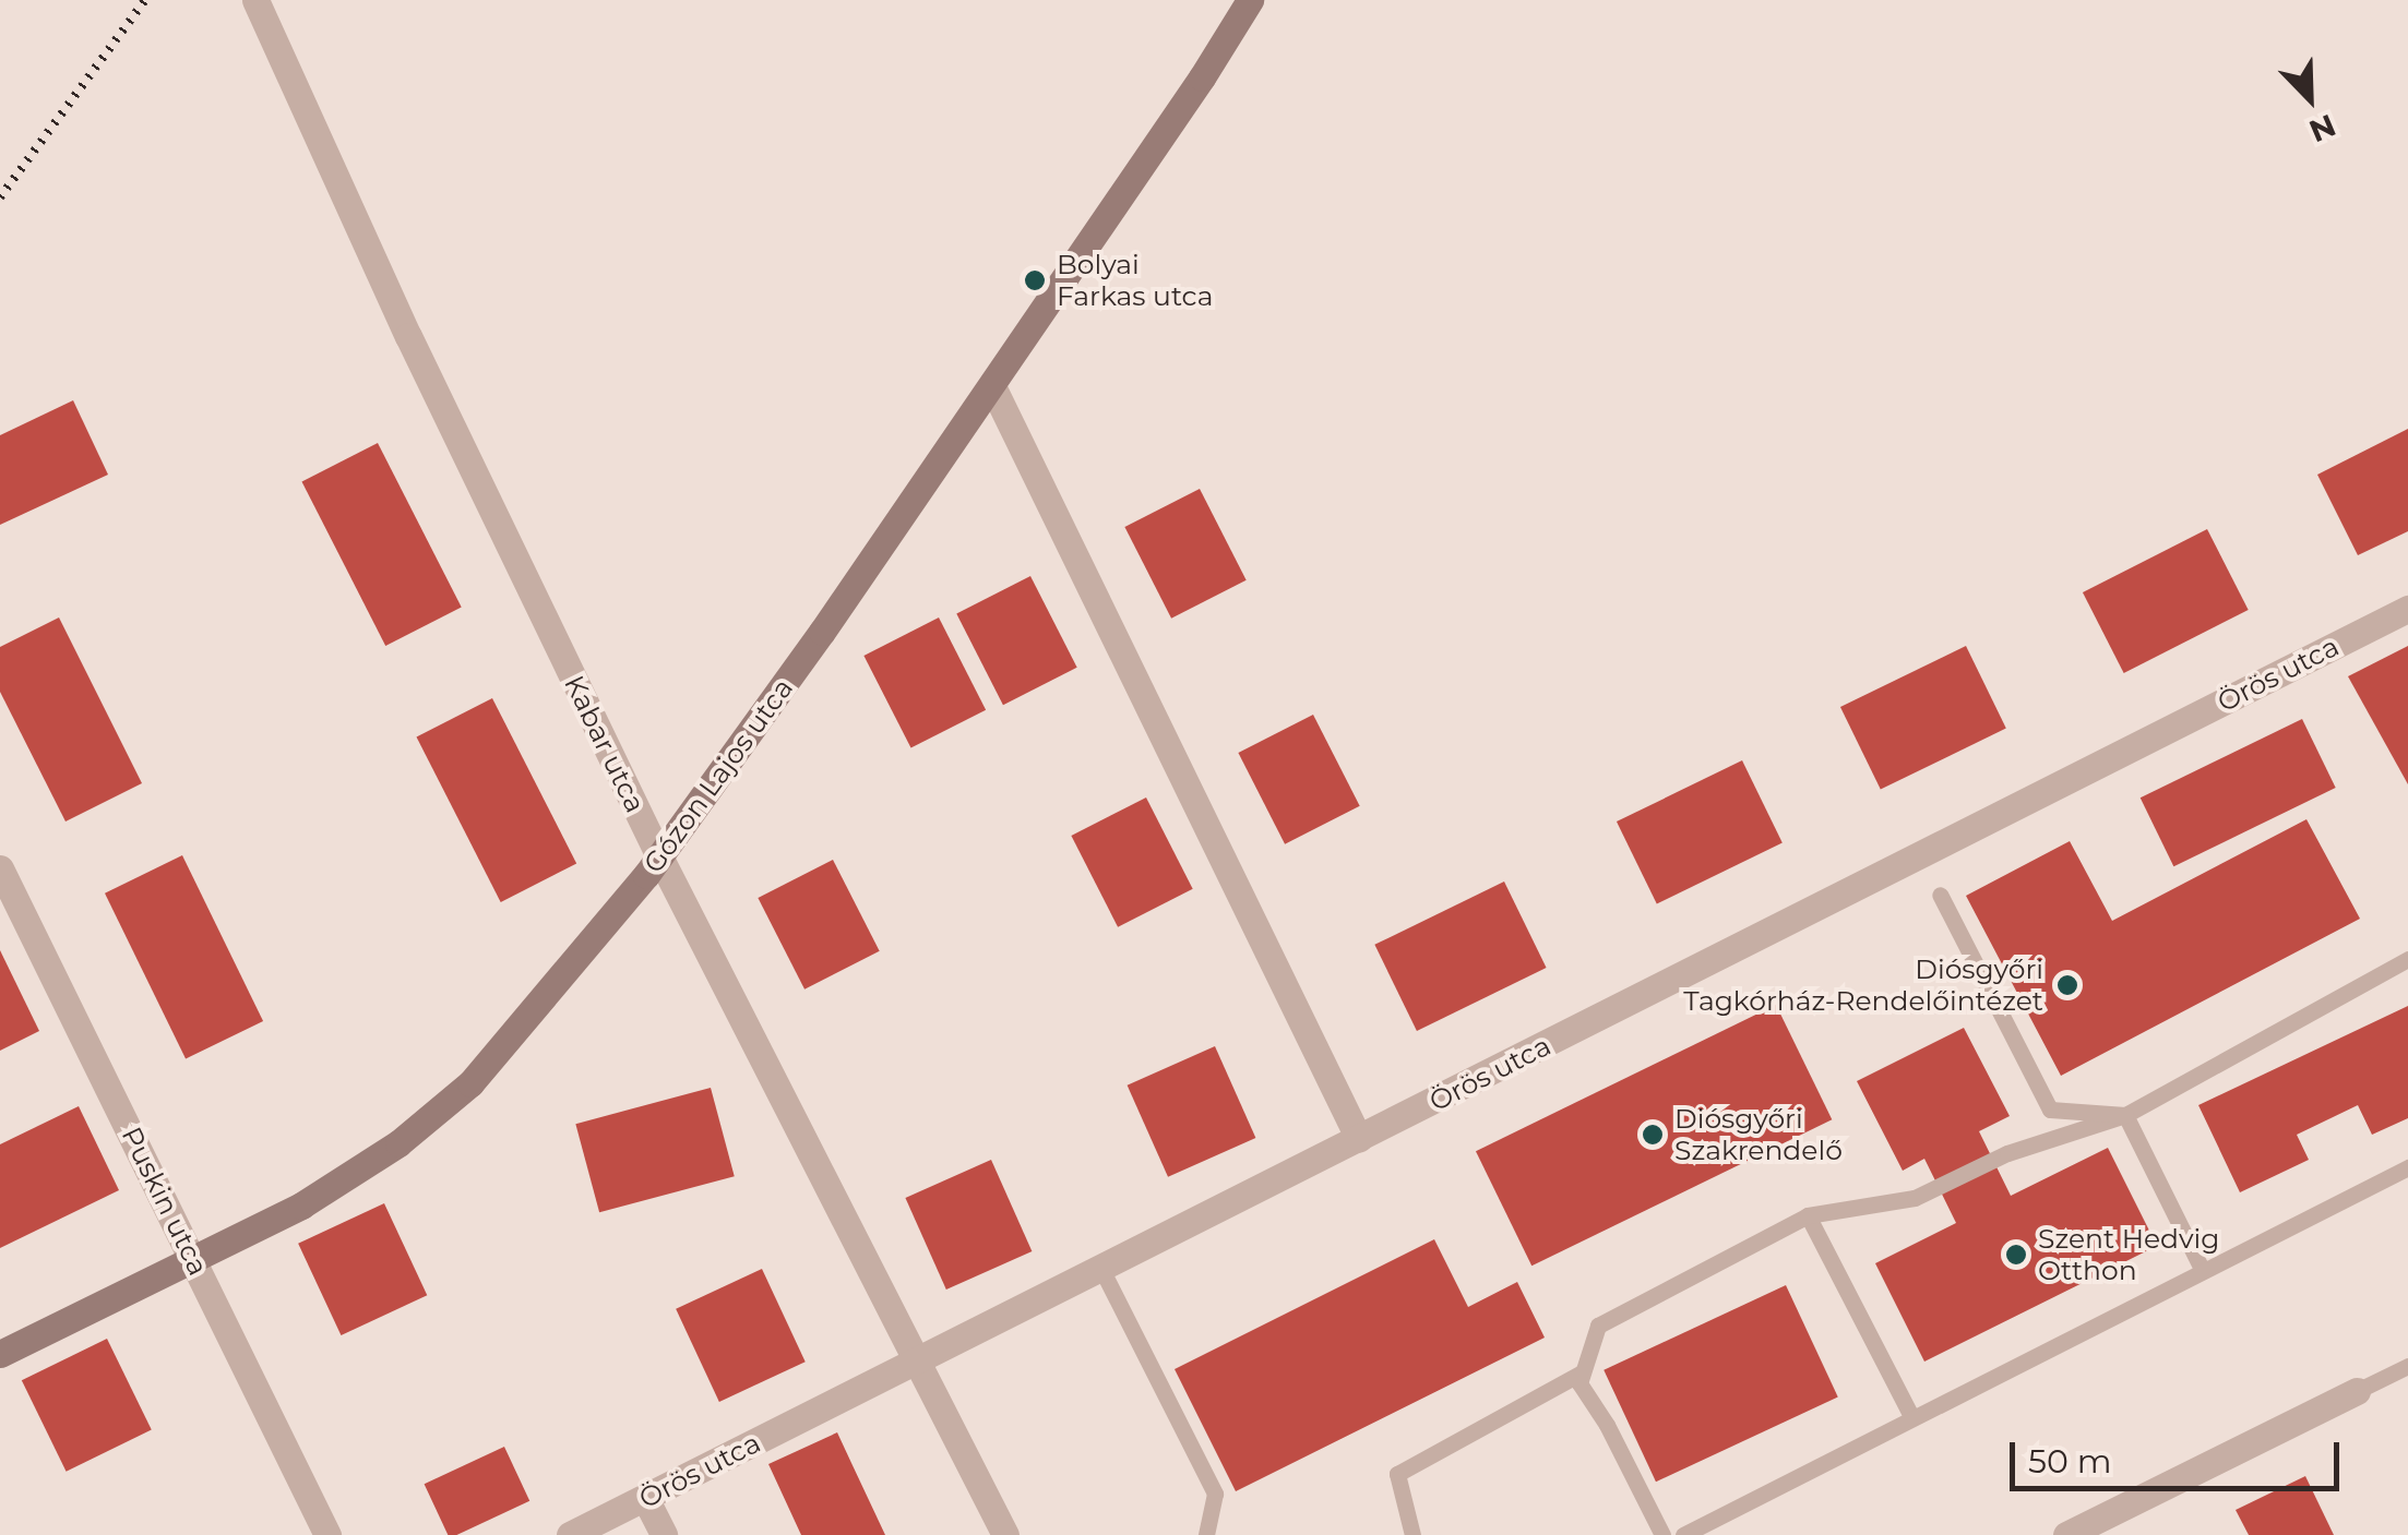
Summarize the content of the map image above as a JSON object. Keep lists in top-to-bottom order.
{
  "streets": {
    "main road": ["Gózon Lajos utca"],
    "street": ["Örös utca", "Kabar utca", "Puskin utca"]
  },
  "crossings": [
    ["Örös utca", "Kabar utca"],
    ["Kabar utca", "Gózon Lajos utca"],
    ["Gózon Lajos utca", "Puskin utca"]
  ],
  "places": [
    "Bolyai Farkas utca",
    "Diósgyőri Tagkórház-Rendelőintézet",
    "Diósgyőri Szakrendelő",
    "Szent Hedvig Otthon"
  ],
  "scale_bar": "50 m",
  "north": "bottom right"
}
